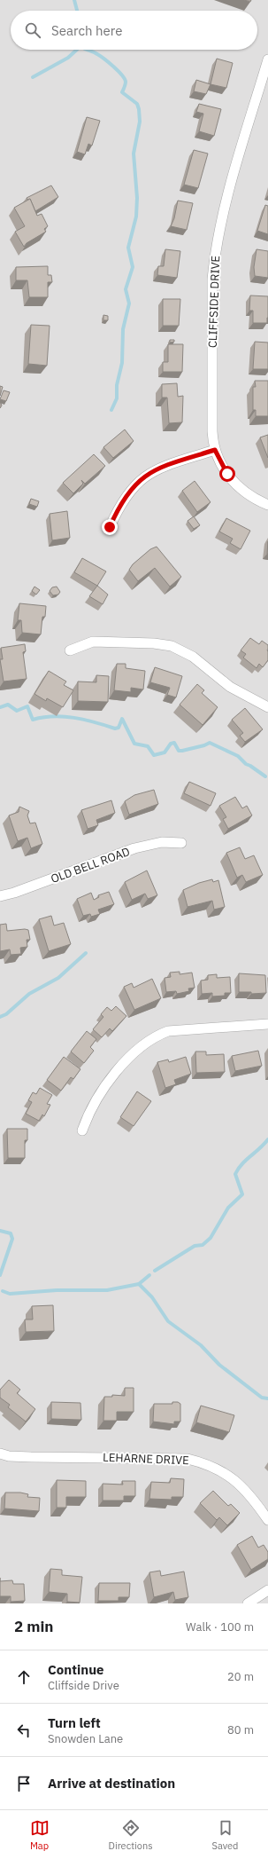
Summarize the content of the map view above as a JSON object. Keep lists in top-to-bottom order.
{
  "streets": {
    "street": ["CLIFFSIDE DRIVE", "OLD BELL ROAD", "LEHARNE DRIVE"]
  },
  "page": {
    "search": "Search here",
    "heading": ["2 min", "Walk · 100 m"],
    "list": [
      ["Continue", "Cliffside Drive", "20 m"],
      ["Turn left", "Snowden Lane", "80 m"],
      "Arrive at destination"
    ],
    "nav": ["Map", "Directions", "Saved"]
  }
}
